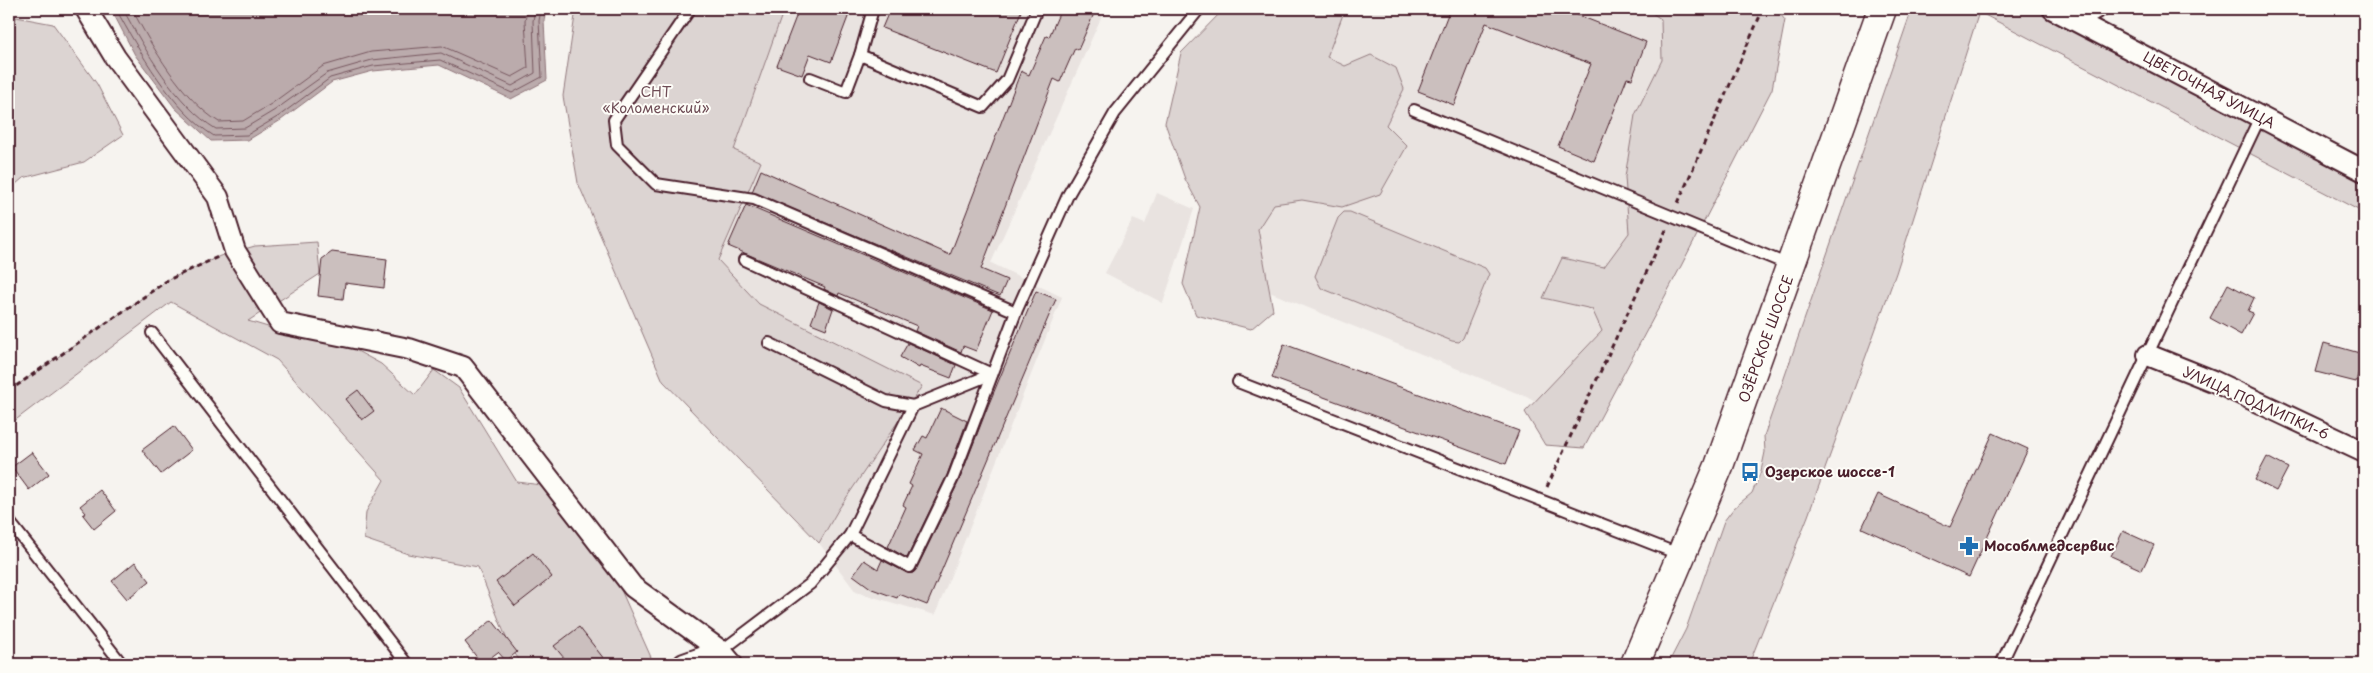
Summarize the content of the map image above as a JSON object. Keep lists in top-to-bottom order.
{
  "streets": {
    "main road": ["ОЗЁРСКОЕ ШОССЕ"],
    "street": ["ЦВЕТОЧНАЯ УЛИЦА", "УЛИЦА ПОДЛИПКИ-6"]
  },
  "parks": ["СНТ «Коломенский»"],
  "places": {
    "bus stop": ["Озерское шоссе-1"],
    "pharmacy": ["Мособлмедсервис"]
  }
}
